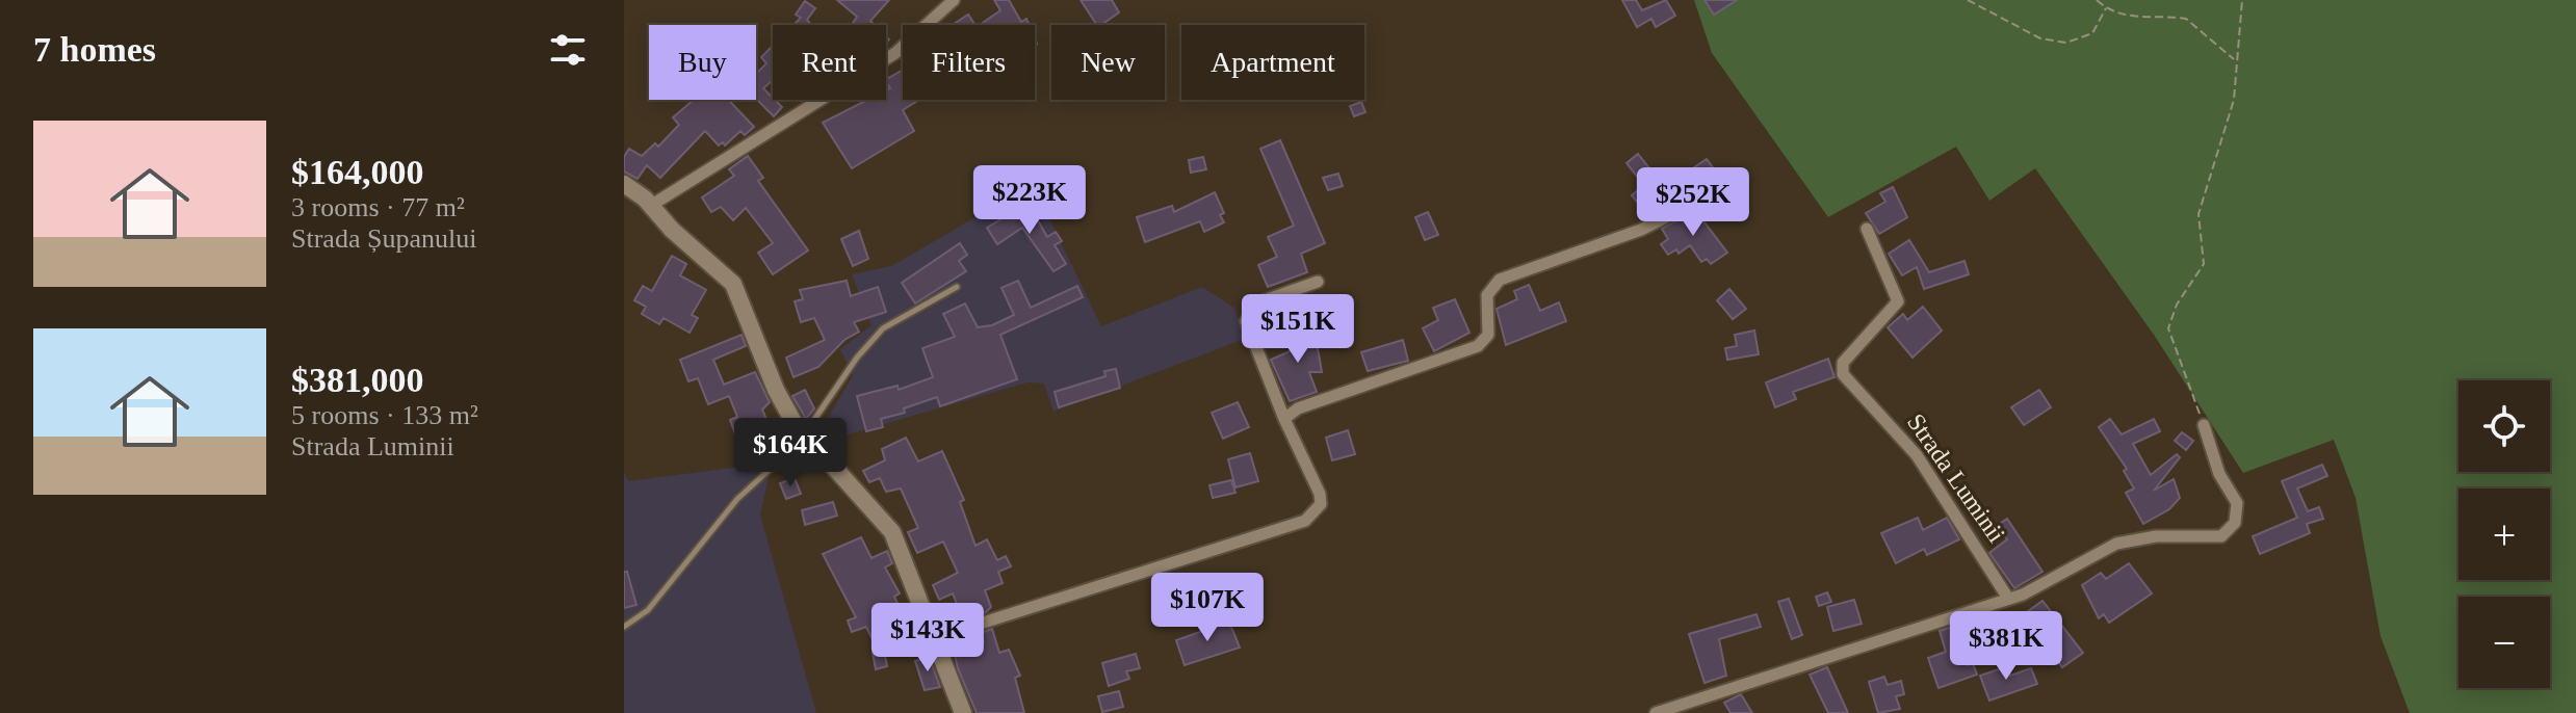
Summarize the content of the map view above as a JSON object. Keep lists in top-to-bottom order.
{
  "streets": {
    "street": ["Strada Luminii"]
  },
  "page": {
    "heading": "7 homes",
    "chip": [
      "Buy",
      "Rent",
      "Filters",
      "New",
      "Apartment"
    ],
    "list": [
      {
        "name": "$164,000",
        "note": "3 rooms · 77 m² · Strada Șupanului"
      },
      {
        "name": "$381,000",
        "note": "5 rooms · 133 m² · Strada Luminii"
      }
    ],
    "price": [
      "$223K",
      "$252K",
      "$151K",
      "$164K",
      "$107K",
      "$143K",
      "$381K"
    ],
    "map_buttons": ["+", "−"]
  }
}
